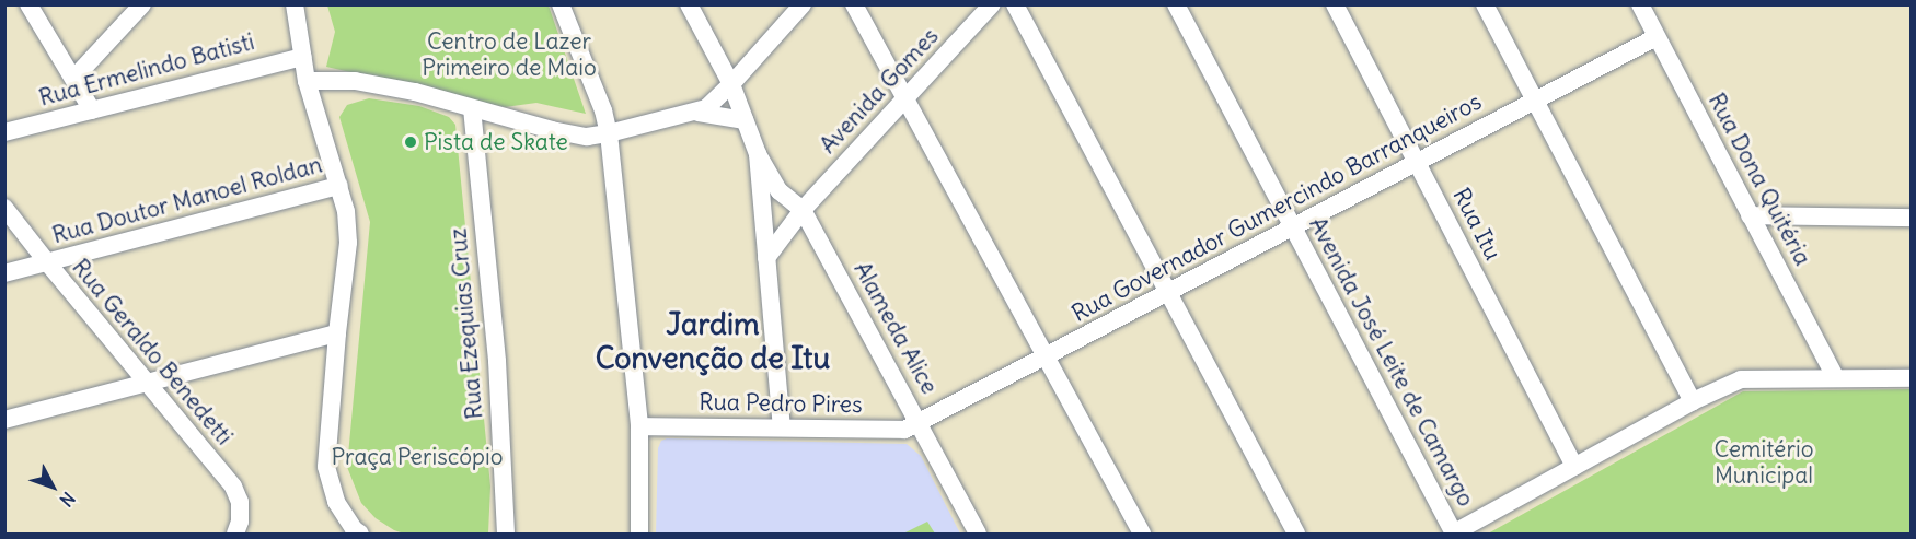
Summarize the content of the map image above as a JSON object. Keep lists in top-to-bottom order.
{
  "streets": {
    "street": [
      "Rua Ermelindo Batisti",
      "Avenida Gomes",
      "Rua Dona Quitéria",
      "Rua Doutor Manoel Roldan",
      "Rua Governador Gumercindo Barranqueiros",
      "Rua Itu",
      "Rua Ezequias Cruz",
      "Alameda Alice",
      "Rua Geraldo Benedetti",
      "Avenida José Leite de Camargo",
      "Rua Pedro Pires"
    ]
  },
  "crossings": [
    ["Avenida Gomes", "Alameda Alice"],
    ["Rua Dona Quitéria", "Rua Governador Gumercindo Barranqueiros"],
    ["Rua Doutor Manoel Roldan", "Rua Geraldo Benedetti"],
    ["Rua Governador Gumercindo Barranqueiros", "Rua Itu"],
    ["Rua Governador Gumercindo Barranqueiros", "Alameda Alice"],
    ["Rua Governador Gumercindo Barranqueiros", "Avenida José Leite de Camargo"],
    ["Rua Governador Gumercindo Barranqueiros", "Rua Pedro Pires"],
    ["Alameda Alice", "Rua Pedro Pires"]
  ],
  "districts": ["Jardim Convenção de Itu"],
  "parks": ["Centro de Lazer Primeiro de Maio", "Cemitério Municipal", "Praça Periscópio"],
  "places": ["Pista de Skate"],
  "north": "bottom right"
}
